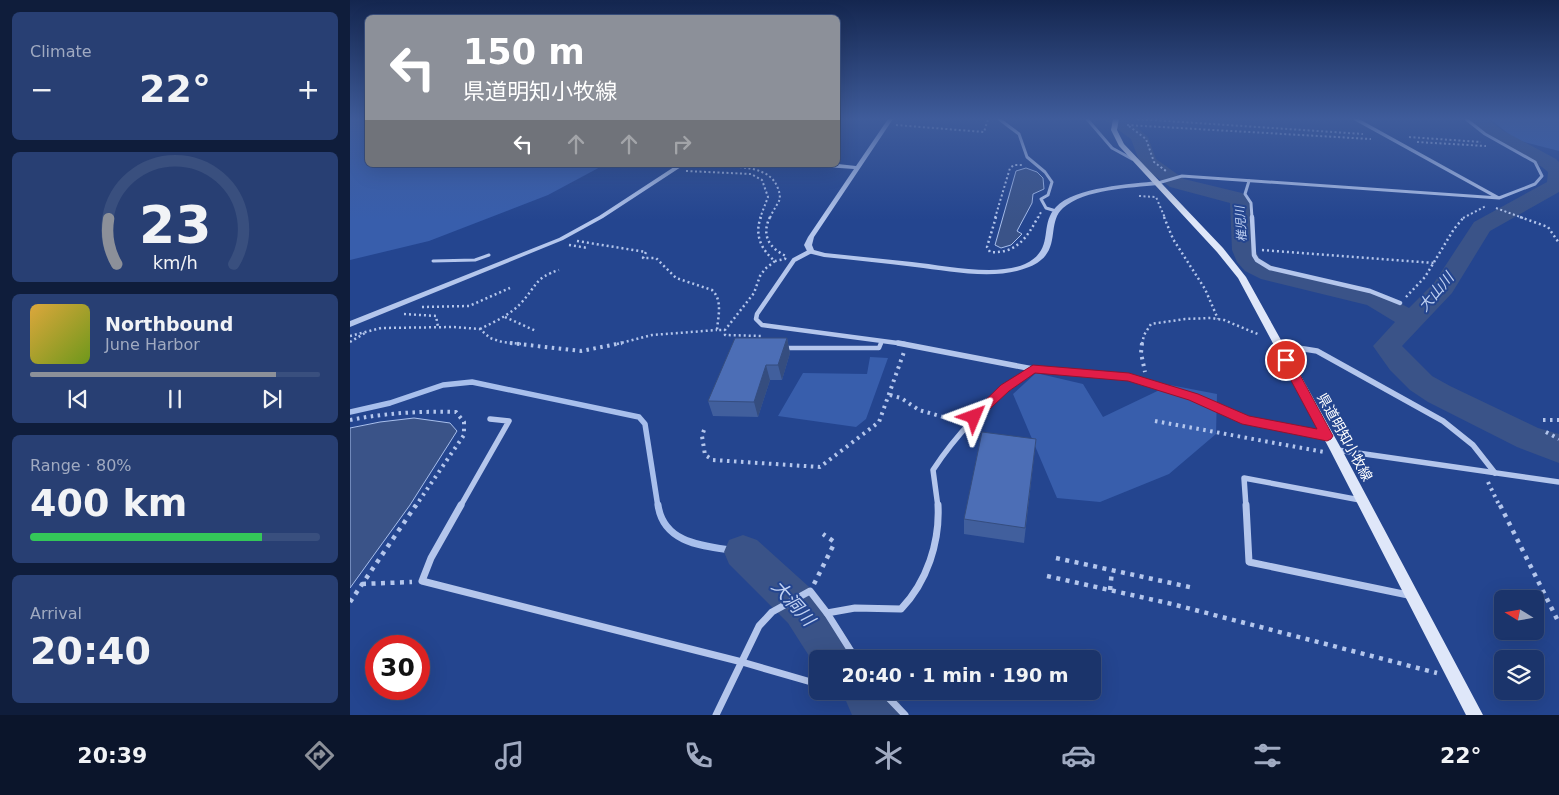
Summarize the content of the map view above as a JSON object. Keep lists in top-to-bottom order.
{
  "streets": {
    "main road": ["県道明知小牧線"]
  },
  "water": ["椎児川", "大山川", "大洞川"],
  "north": "left",
  "page": {
    "tile": [
      "Climate",
      ["Range · 80%", "400 km"],
      ["Arrival", "20:40"]
    ],
    "turn": ["150 m", "県道明知小牧線"],
    "heat": ["−", "22°", "+"],
    "song": ["Northbound", "June Harbor"],
    "limit": "30",
    "trip": "20:40 · 1 min · 190 m",
    "tabs": ["20:39", "22°"],
    "gauge": ["23", "km/h"]
  }
}
